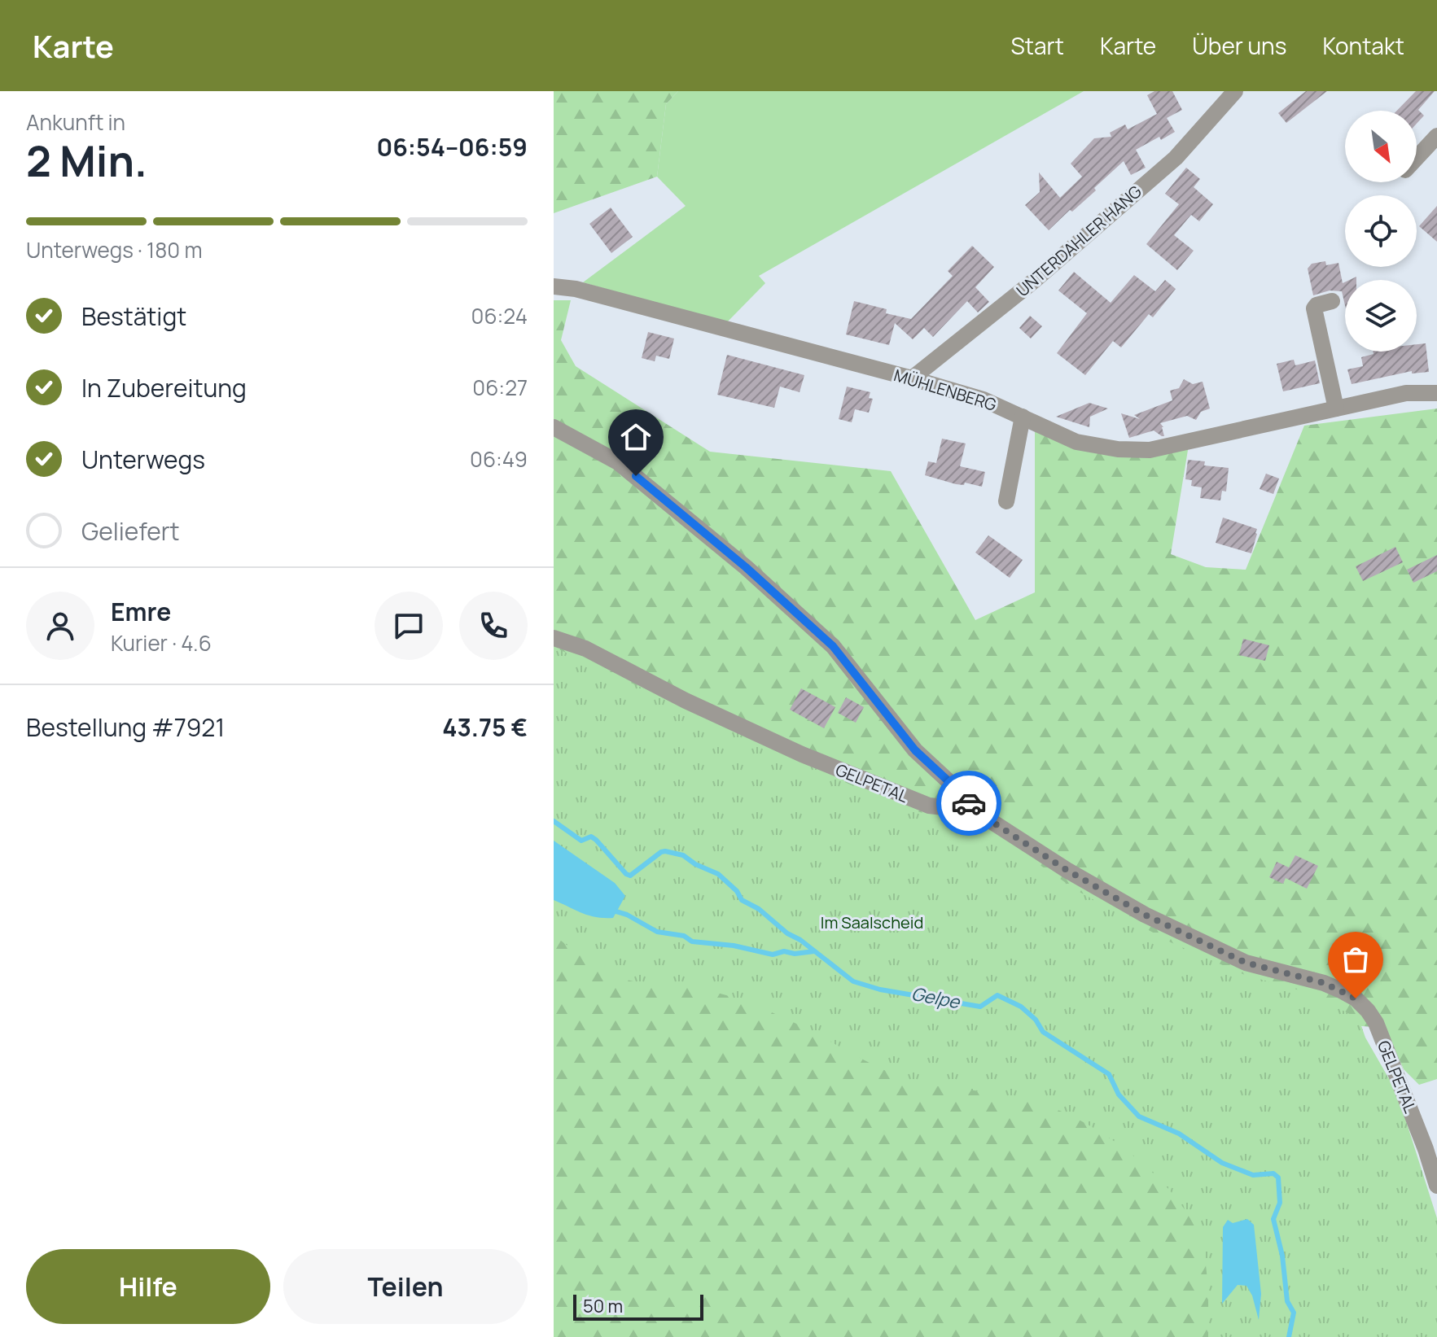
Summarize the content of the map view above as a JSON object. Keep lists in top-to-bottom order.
{
  "streets": {
    "street": ["UNTERDAHLER HANG", "MÜHLENBERG", "GELPETAL"]
  },
  "crossings": [
    ["UNTERDAHLER HANG", "MÜHLENBERG"]
  ],
  "water": ["Gelpe"],
  "parks": ["Im Saalscheid"],
  "scale_bar": "50 m",
  "north": "bottom right",
  "page": {
    "header": "Karte",
    "nav": [
      "Start",
      "Karte",
      "Über uns",
      "Kontakt"
    ],
    "heading": ["2 Min.", "Ankunft in", "06:54–06:59"],
    "panel": [
      "Emre",
      "Kurier · 4.6",
      "Bestellung #7921",
      "43.75 €"
    ],
    "bar": "Unterwegs · 180 m",
    "list": [
      ["Bestätigt", "06:24"],
      ["In Zubereitung", "06:27"],
      ["Unterwegs", "06:49"],
      "Geliefert"
    ],
    "buttons": ["Hilfe", "Teilen"],
    "scale": "50 m"
  }
}
